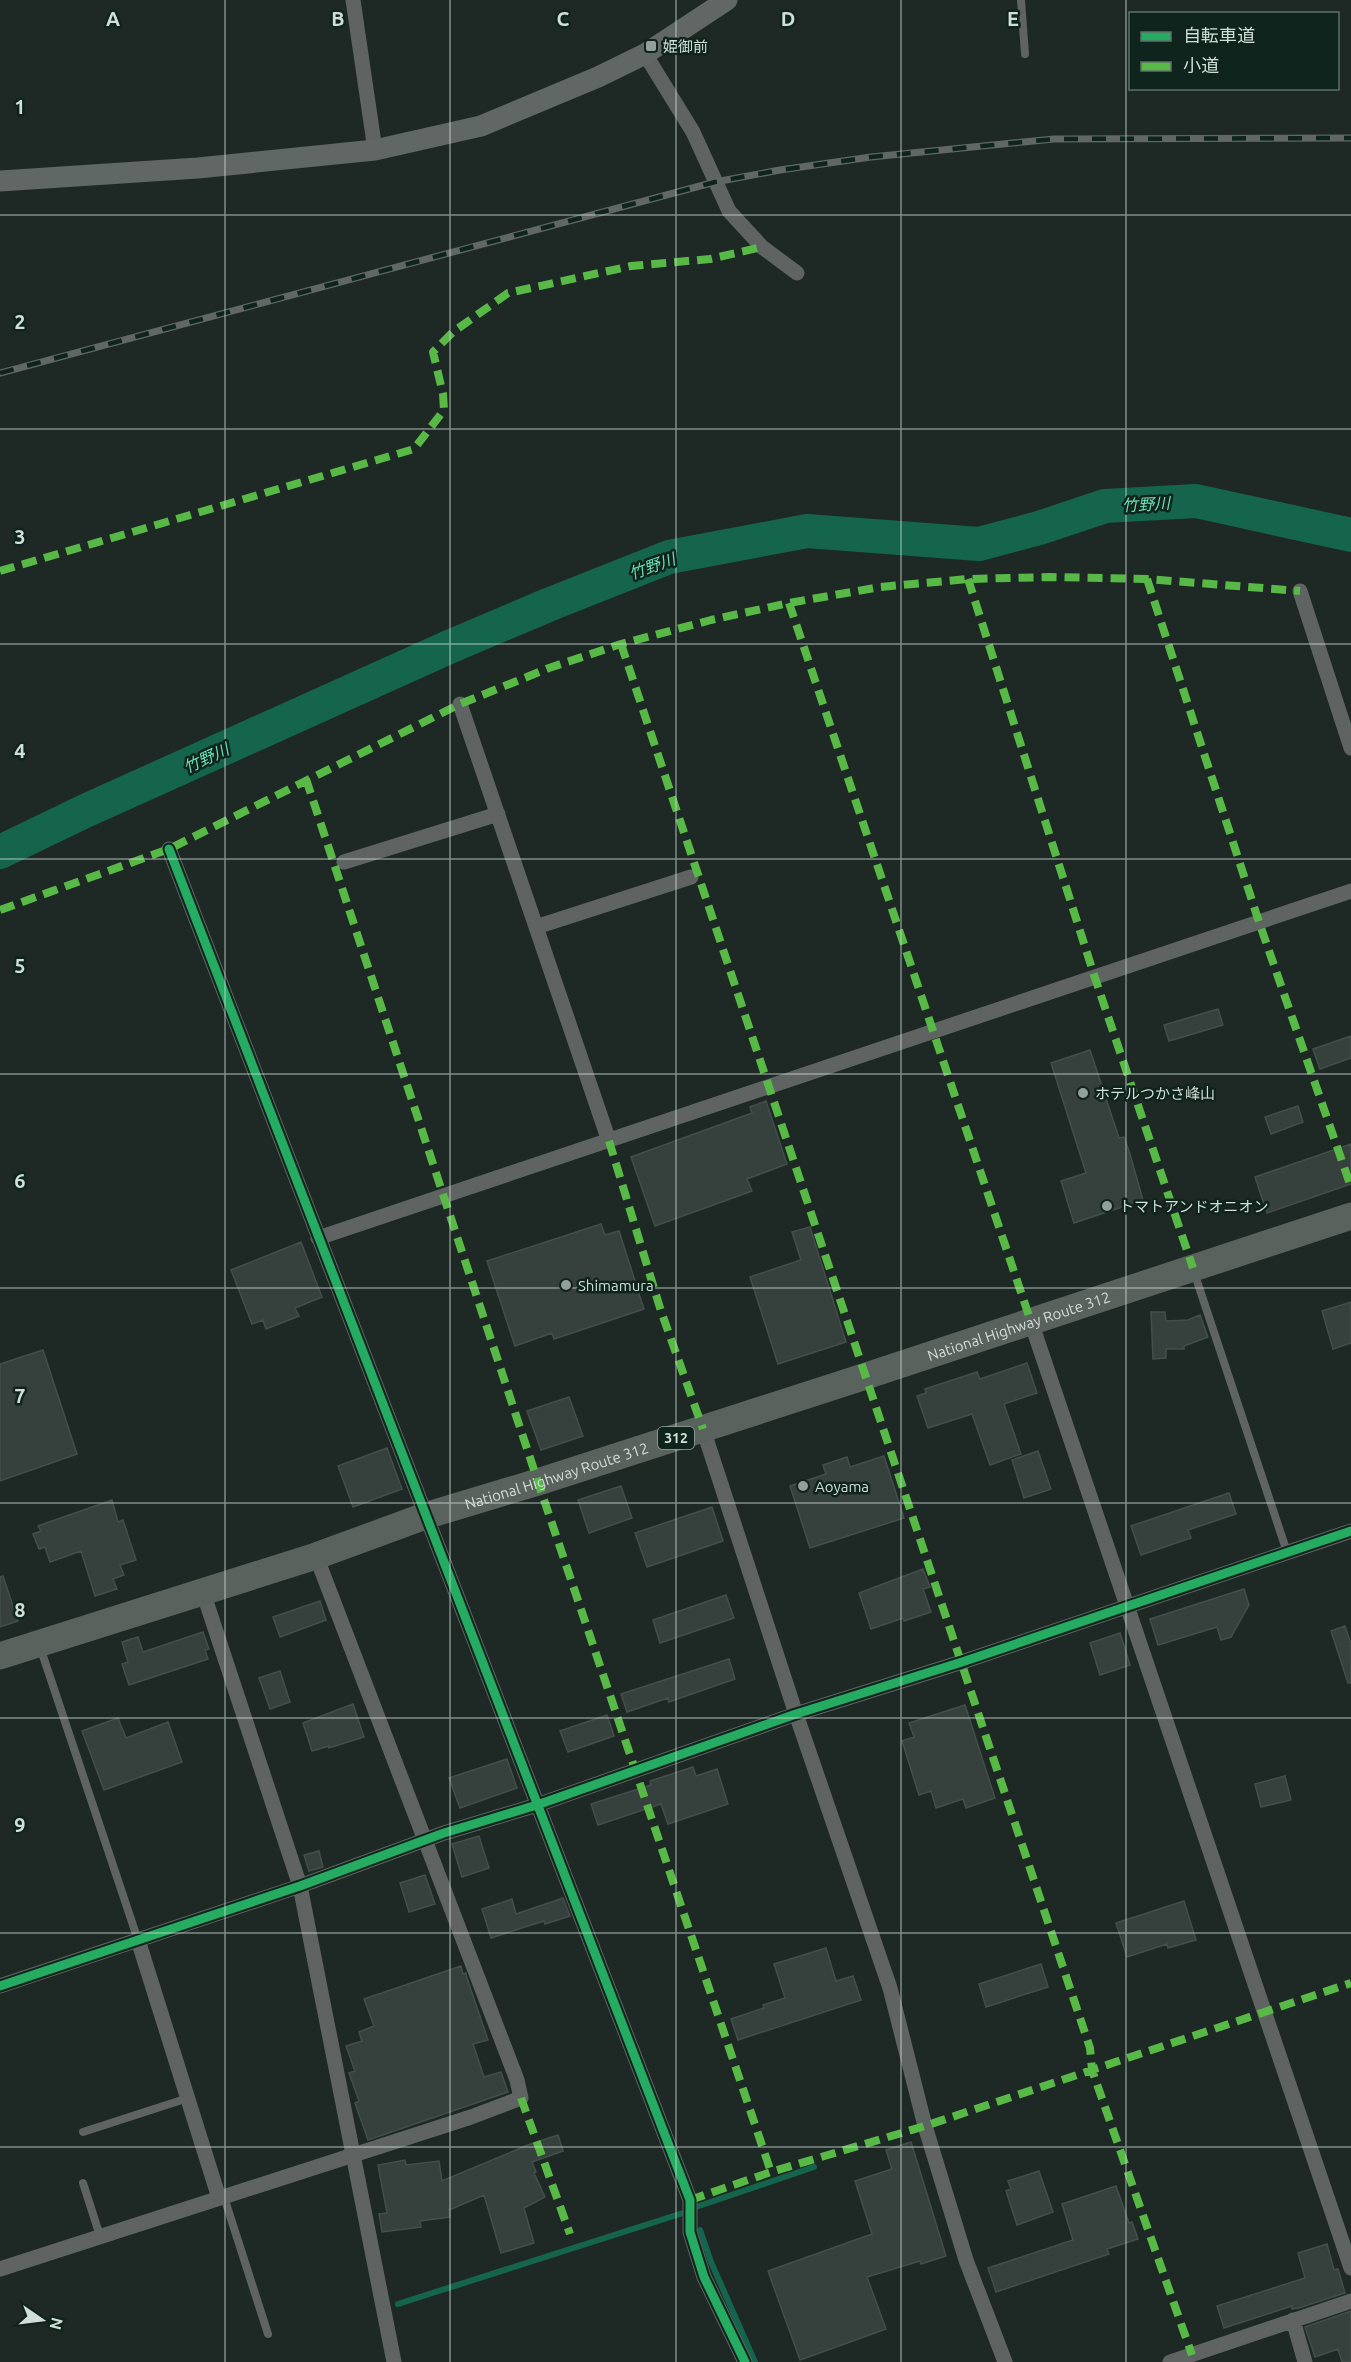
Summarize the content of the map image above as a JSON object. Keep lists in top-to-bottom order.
{
  "streets": {
    "highway": ["National Highway Route 312", "312"]
  },
  "water": ["竹野川"],
  "places": {
    "transit": ["姫御前"],
    "other": [
      "ホテルつかさ峰山",
      "トマトアンドオニオン",
      "Shimamura",
      "Aoyama"
    ]
  },
  "legend": ["自転車道", "小道"],
  "north": "right",
  "grid": {
    "columns": [
      "A",
      "B",
      "C",
      "D",
      "E"
    ],
    "rows": [
      "1",
      "2",
      "3",
      "4",
      "5",
      "6",
      "7",
      "8",
      "9"
    ]
  }
}
